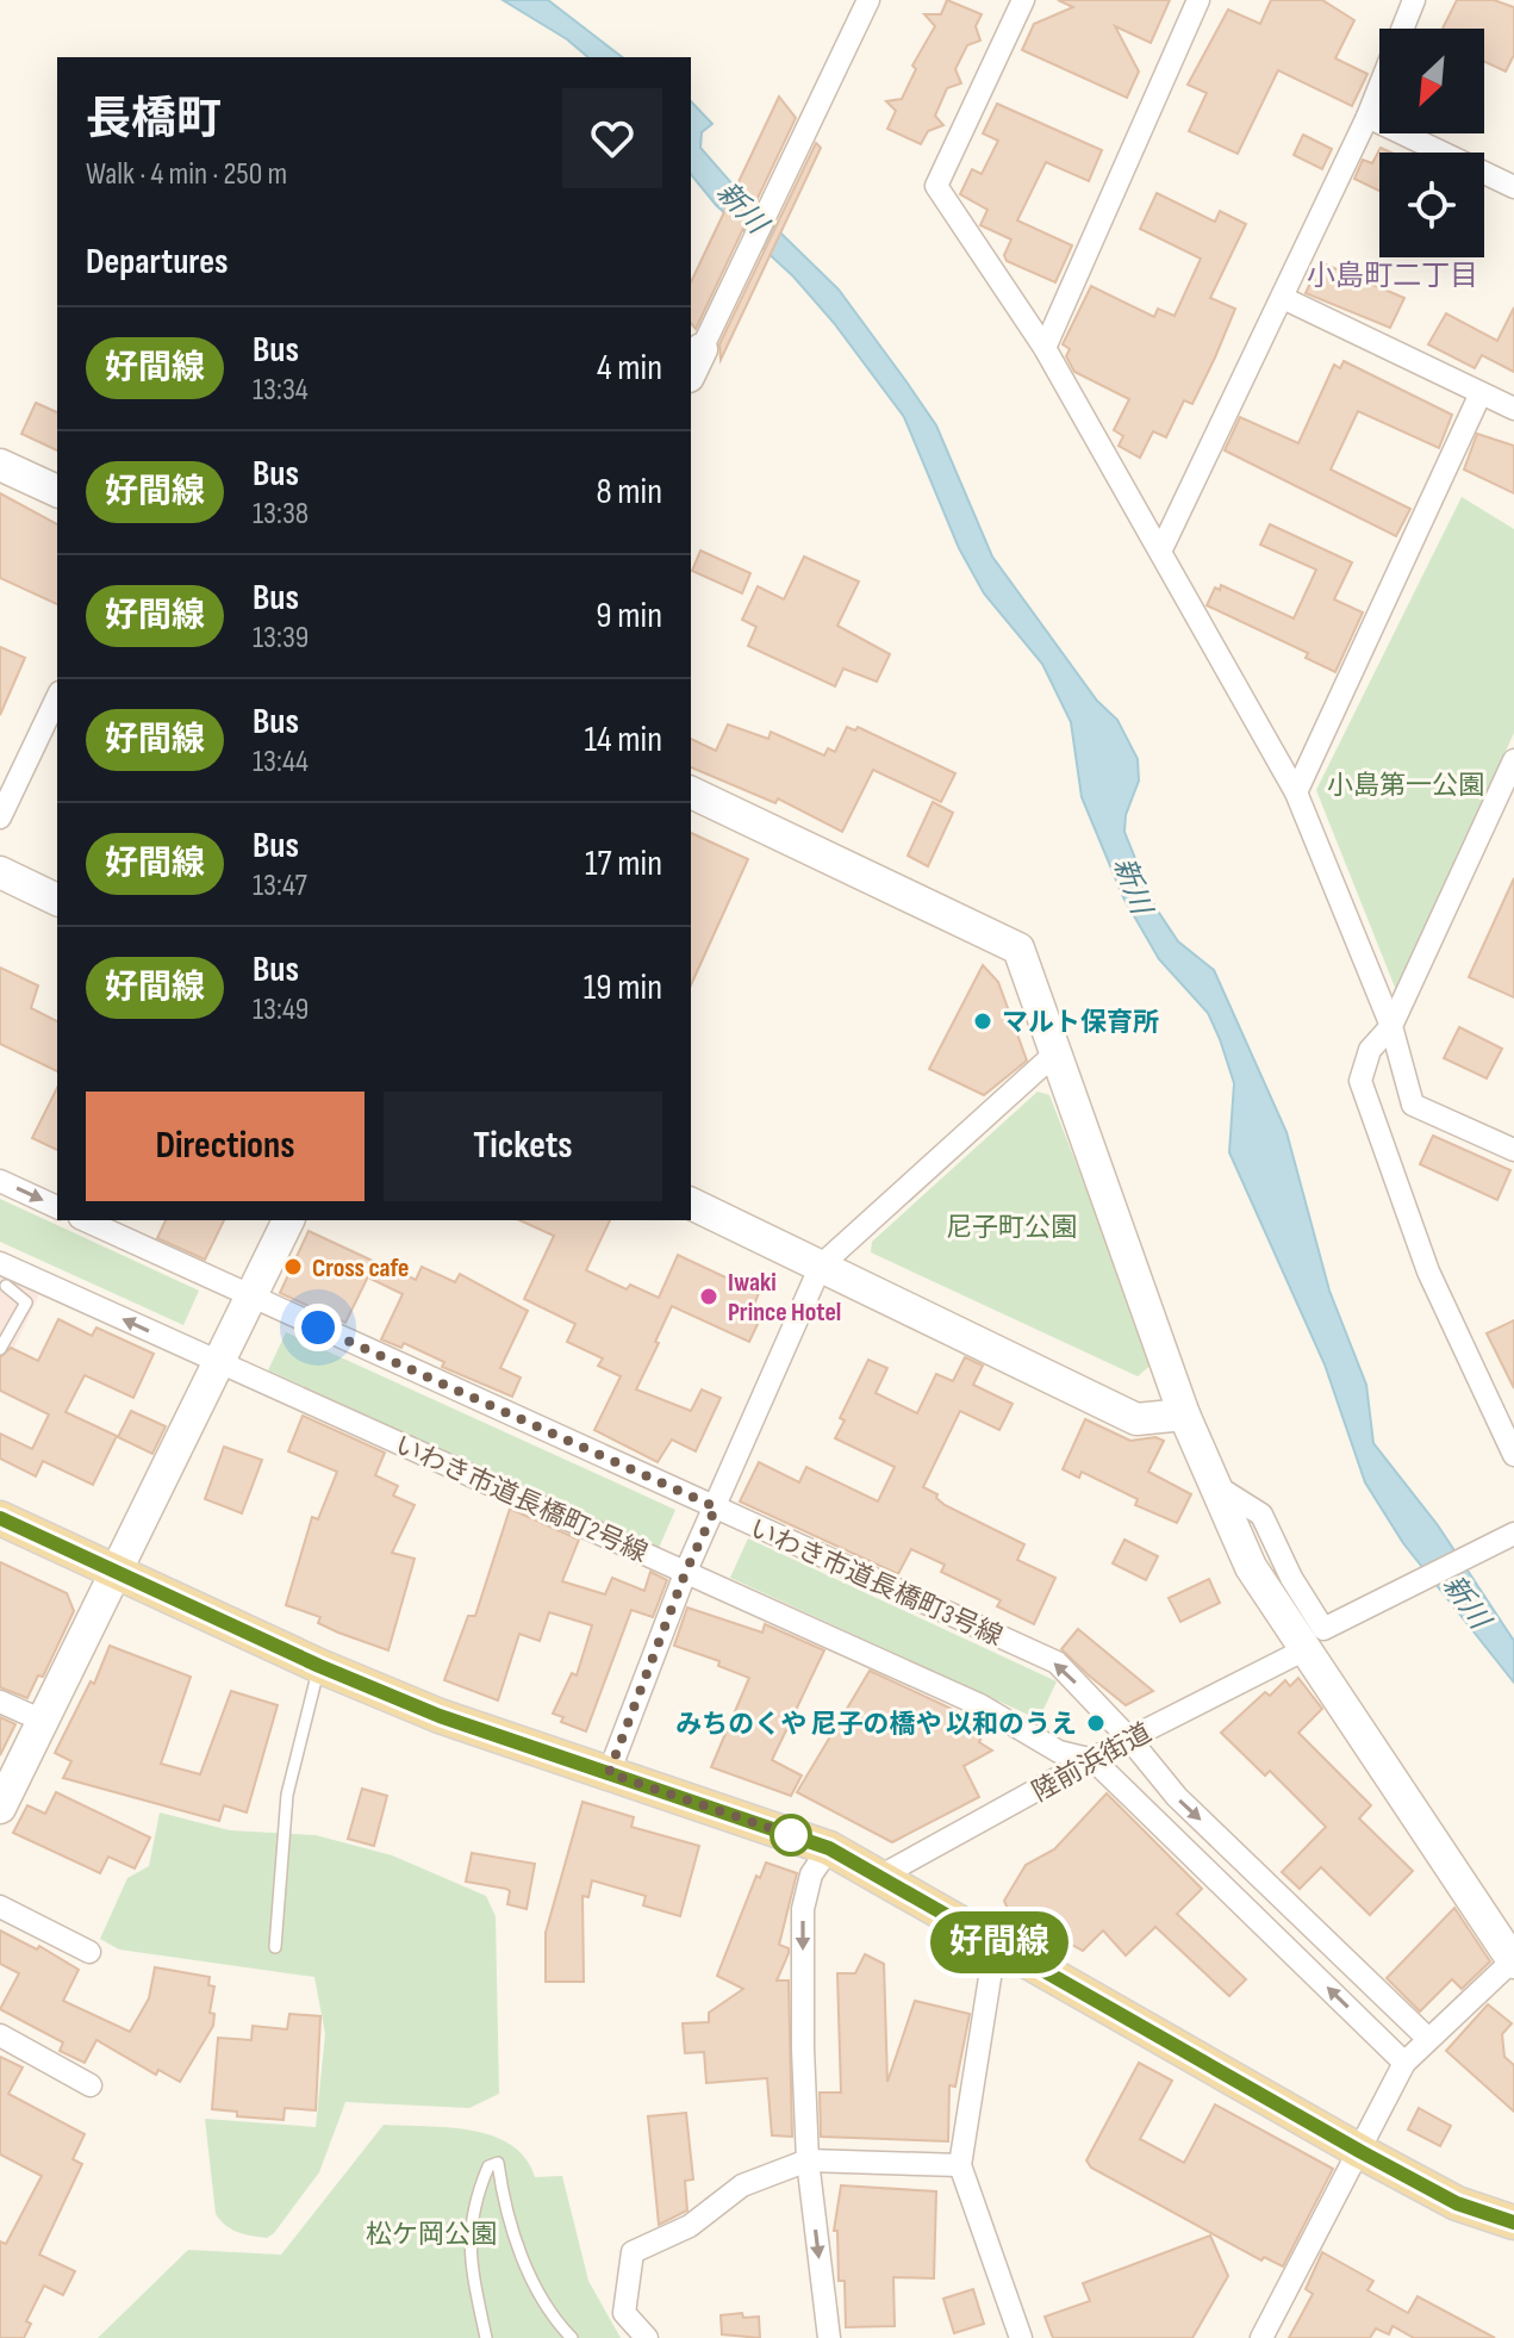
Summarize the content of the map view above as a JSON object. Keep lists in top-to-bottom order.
{
  "streets": {
    "street": ["いわき市道長橋町2号線", "いわき市道長橋町3号線", "陸前浜街道"]
  },
  "crossings": [
    ["いわき市道長橋町2号線", "陸前浜街道"],
    ["いわき市道長橋町3号線", "陸前浜街道"]
  ],
  "districts": ["小島町二丁目"],
  "water": ["新川"],
  "parks": ["小島第一公園", "尼子町公園", "松ケ岡公園"],
  "places": [
    "マルト保育所",
    "Cross cafe",
    "Iwaki Prince Hotel",
    "みちのくや 尼子の橋や 以和のうえ"
  ],
  "lines": ["bus line 好間線"],
  "north": "bottom left",
  "page": {
    "on_map": "好間線",
    "heading": [
      ["長橋町", "Walk · 4 min · 250 m"],
      "Departures"
    ],
    "list": [
      {
        "mark": "好間線",
        "name": "Bus",
        "note": "13:34",
        "value": "4 min"
      },
      {
        "mark": "好間線",
        "name": "Bus",
        "note": "13:38",
        "value": "8 min"
      },
      {
        "mark": "好間線",
        "name": "Bus",
        "note": "13:39",
        "value": "9 min"
      },
      {
        "mark": "好間線",
        "name": "Bus",
        "note": "13:44",
        "value": "14 min"
      },
      {
        "mark": "好間線",
        "name": "Bus",
        "note": "13:47",
        "value": "17 min"
      },
      {
        "mark": "好間線",
        "name": "Bus",
        "note": "13:49",
        "value": "19 min"
      }
    ],
    "buttons": ["Directions", "Tickets"]
  }
}
